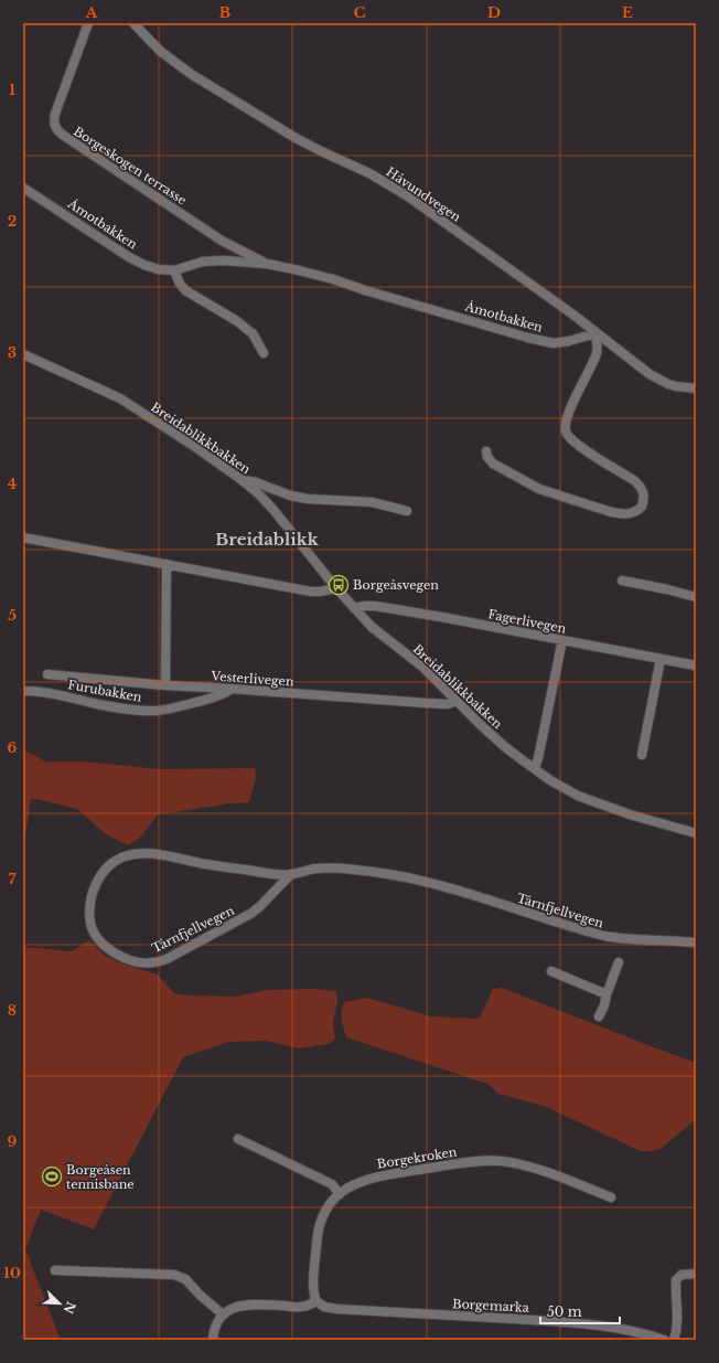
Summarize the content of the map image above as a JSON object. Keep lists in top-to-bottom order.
{
  "streets": {
    "street": [
      "Borgeskogen terrasse",
      "Håvundvegen",
      "Åmotbakken",
      "Breidablikkbakken",
      "Fagerlivegen",
      "Vesterlivegen",
      "Furubakken",
      "Tårnfjellvegen",
      "Borgekroken",
      "Borgemarka"
    ]
  },
  "crossings": [
    ["Borgeskogen terrasse", "Åmotbakken"],
    ["Håvundvegen", "Åmotbakken"],
    ["Breidablikkbakken", "Fagerlivegen"],
    ["Breidablikkbakken", "Vesterlivegen"],
    ["Vesterlivegen", "Furubakken"],
    ["Borgekroken", "Borgemarka"]
  ],
  "districts": ["Breidablikk"],
  "places": {
    "bus stop": ["Borgeåsvegen"],
    "sports": ["Borgeåsen tennisbane"]
  },
  "scale_bar": "50 m",
  "north": "bottom right",
  "grid": {
    "columns": [
      "A",
      "B",
      "C",
      "D",
      "E"
    ],
    "rows": [
      "1",
      "2",
      "3",
      "4",
      "5",
      "6",
      "7",
      "8",
      "9",
      "10"
    ]
  }
}
